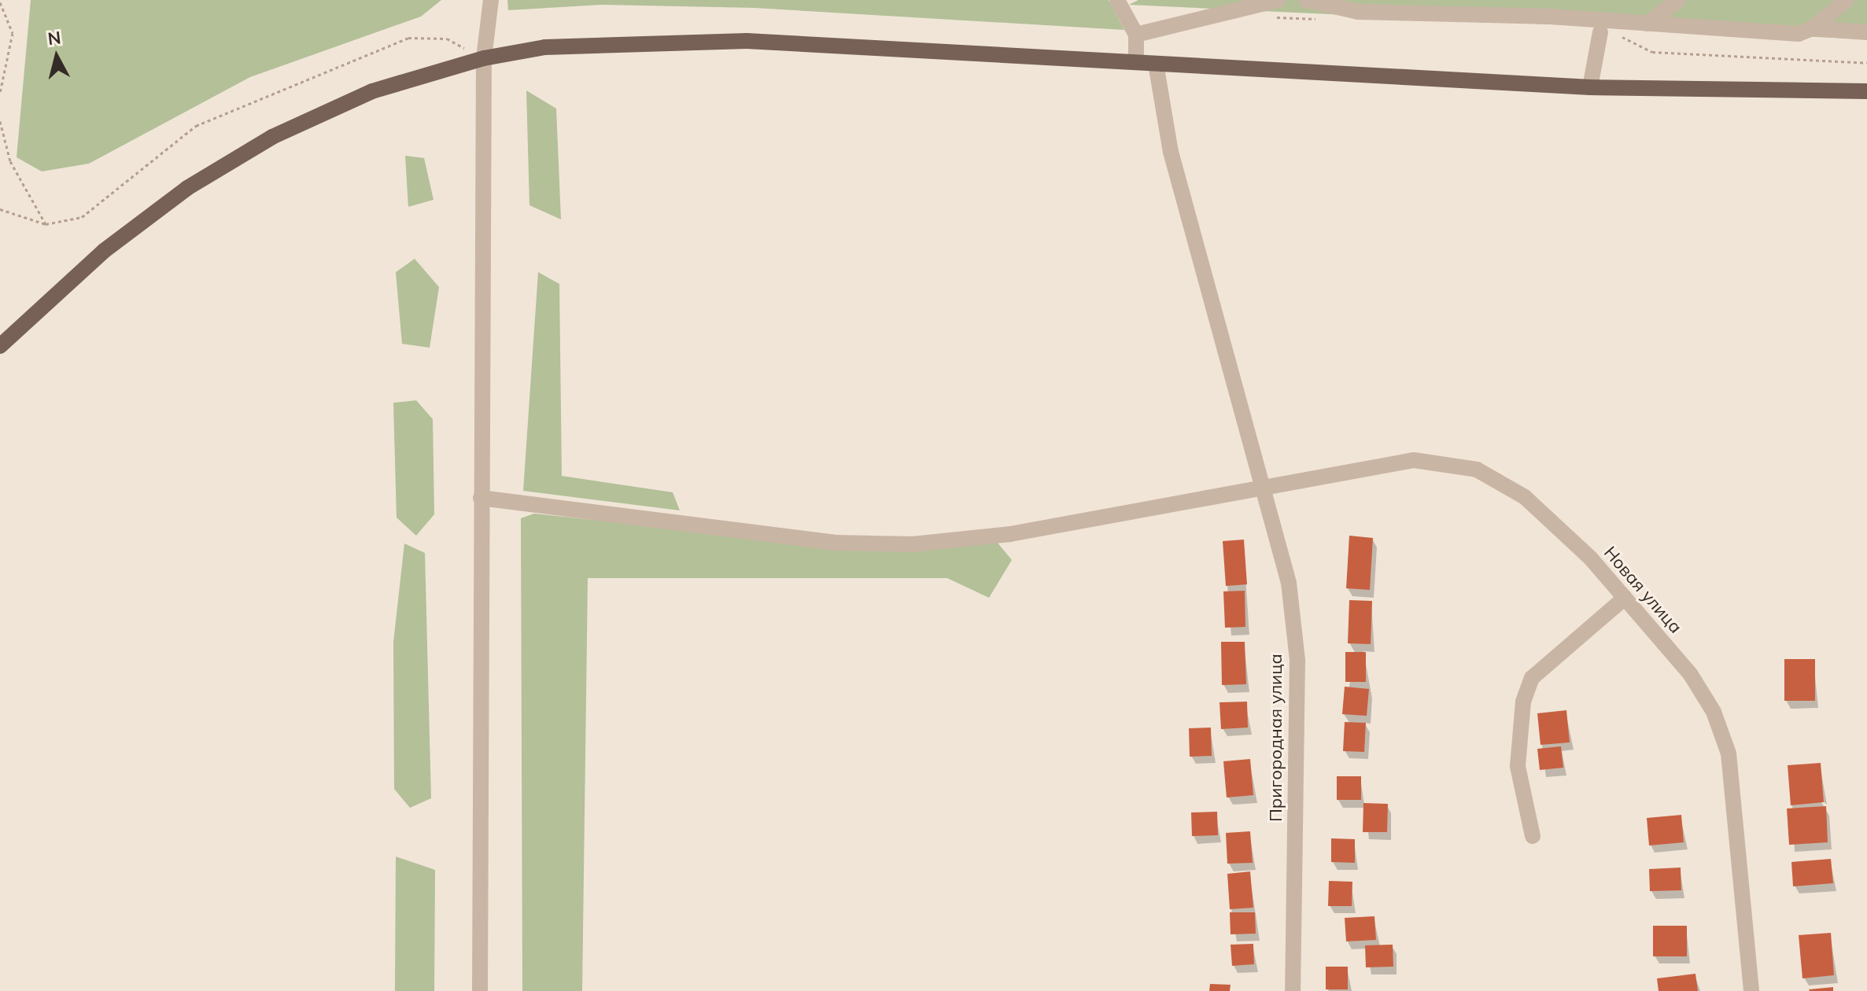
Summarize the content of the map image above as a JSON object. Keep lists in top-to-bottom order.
{
  "streets": {
    "street": ["Новая улица", "Пригородная улица"]
  },
  "crossings": [
    ["Новая улица", "Пригородная улица"]
  ],
  "north": "top"
}
